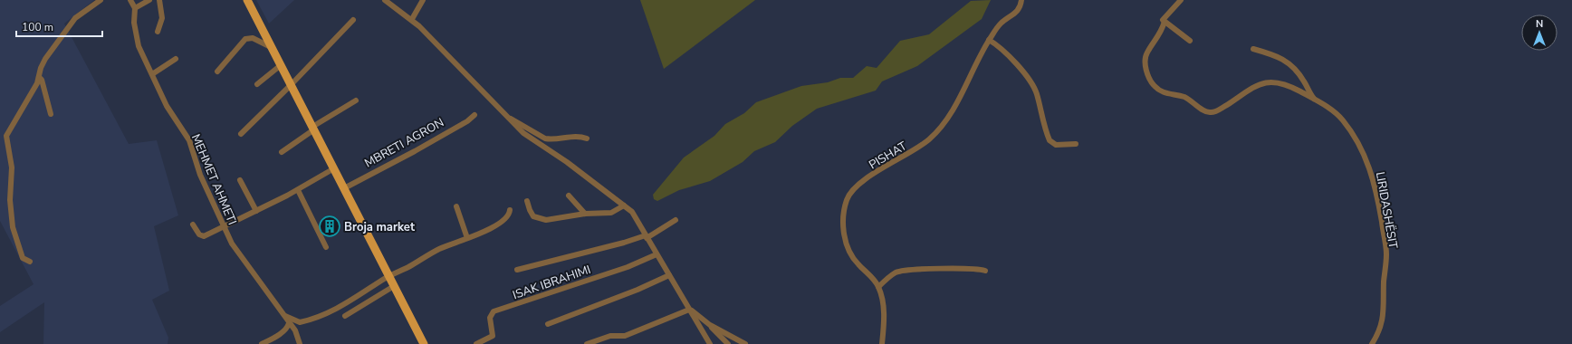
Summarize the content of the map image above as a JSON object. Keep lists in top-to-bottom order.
{
  "streets": {
    "street": [
      "MBRETI AGRON",
      "PISHAT",
      "MEHMET AHMETI",
      "LIRIDASHËSIT",
      "ISAK IBRAHIMI"
    ]
  },
  "places": {
    "building": ["Broja market"]
  },
  "scale_bar": "100 m",
  "north": "top"
}
